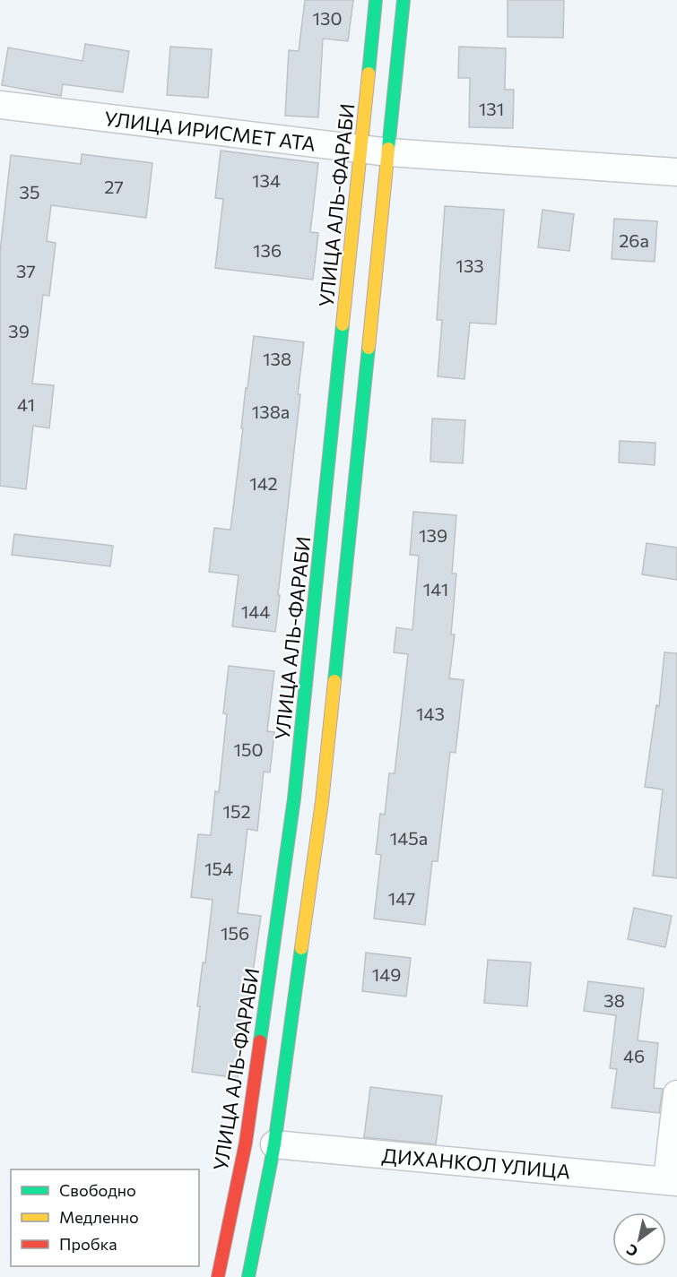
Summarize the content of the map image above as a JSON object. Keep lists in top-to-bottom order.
{
  "streets": {
    "main road": ["УЛИЦА АЛЬ-ФАРАБИ"],
    "street": ["УЛИЦА ИРИСМЕТ АТА", "ДИХАНКОЛ УЛИЦА"]
  },
  "crossings": [
    ["УЛИЦА ИРИСМЕТ АТА", "УЛИЦА АЛЬ-ФАРАБИ"]
  ],
  "house_numbers": [
    "130",
    "131",
    "134",
    "27",
    "35",
    "26а",
    "136",
    "133",
    "37",
    "39",
    "138",
    "41",
    "138а",
    "142",
    "139",
    "141",
    "144",
    "143",
    "150",
    "152",
    "145а",
    "154",
    "147",
    "156",
    "149",
    "38",
    "46"
  ],
  "legend": ["Свободно", "Медленно", "Пробка"],
  "north": "bottom left"
}
